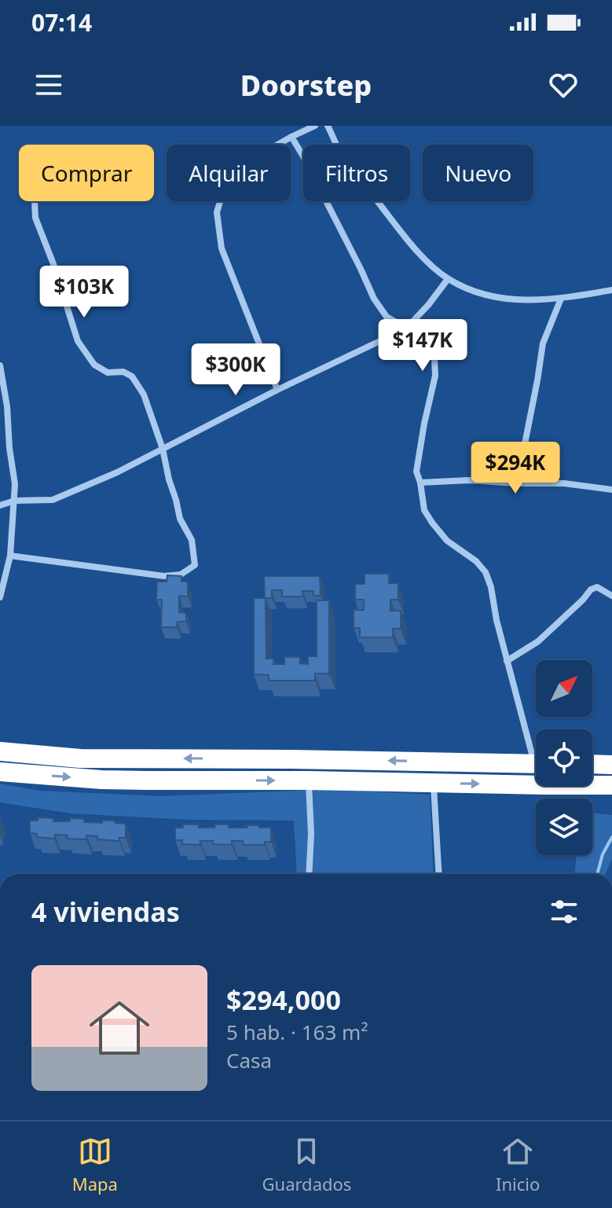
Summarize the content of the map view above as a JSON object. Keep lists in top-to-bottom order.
{
  "north": "top right",
  "page": {
    "status": "07:14",
    "header": "Doorstep",
    "chip": [
      "Comprar",
      "Alquilar",
      "Filtros",
      "Nuevo"
    ],
    "price": [
      "$103K",
      "$147K",
      "$300K",
      "$294K"
    ],
    "heading": "4 viviendas",
    "list": [
      {
        "name": "$294,000",
        "note": "5 hab. · 163 m² · Casa"
      }
    ],
    "tabs": ["Mapa", "Guardados", "Inicio"]
  }
}
